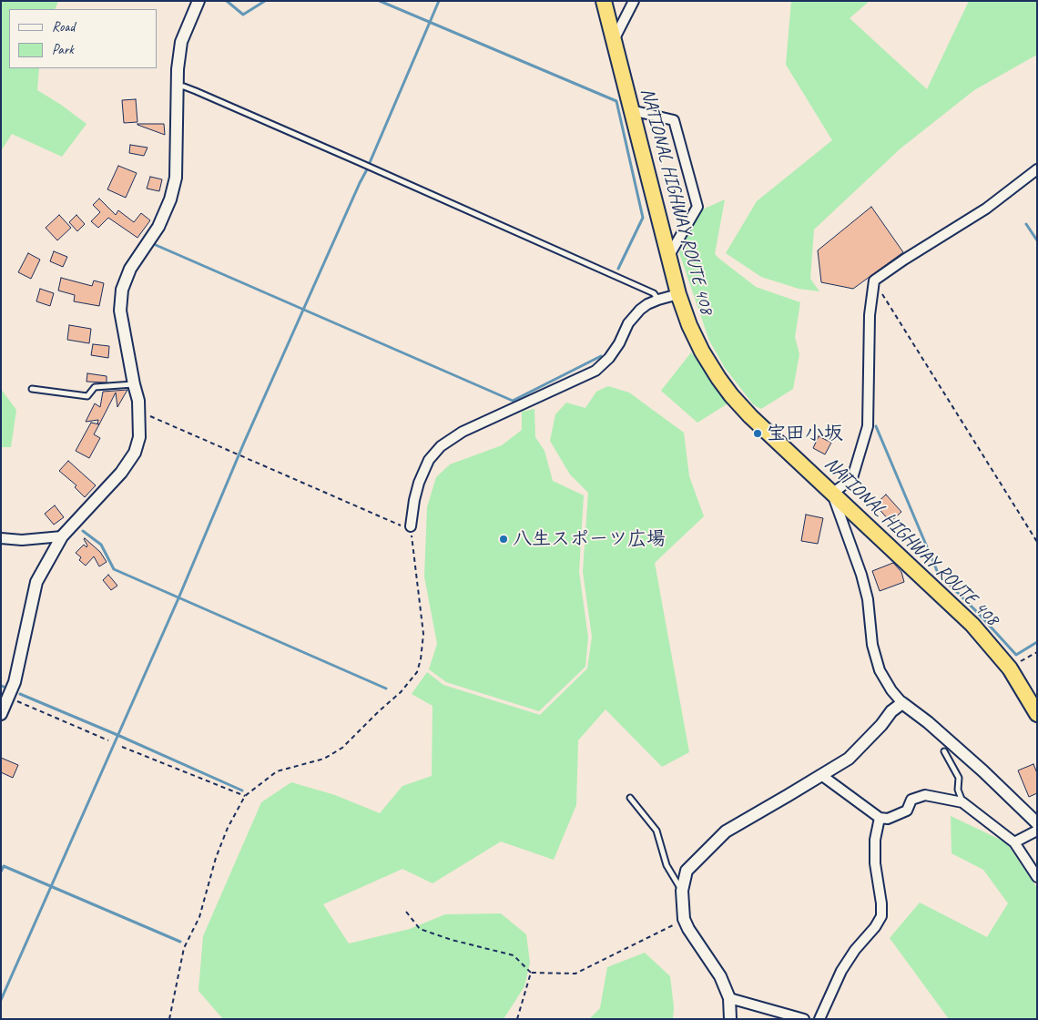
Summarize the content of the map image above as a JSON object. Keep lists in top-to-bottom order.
{
  "streets": {
    "highway": ["NATIONAL HIGHWAY ROUTE 408"]
  },
  "places": ["宝田小坂", "八生スポーツ広場"],
  "legend": ["Road", "Park"]
}
